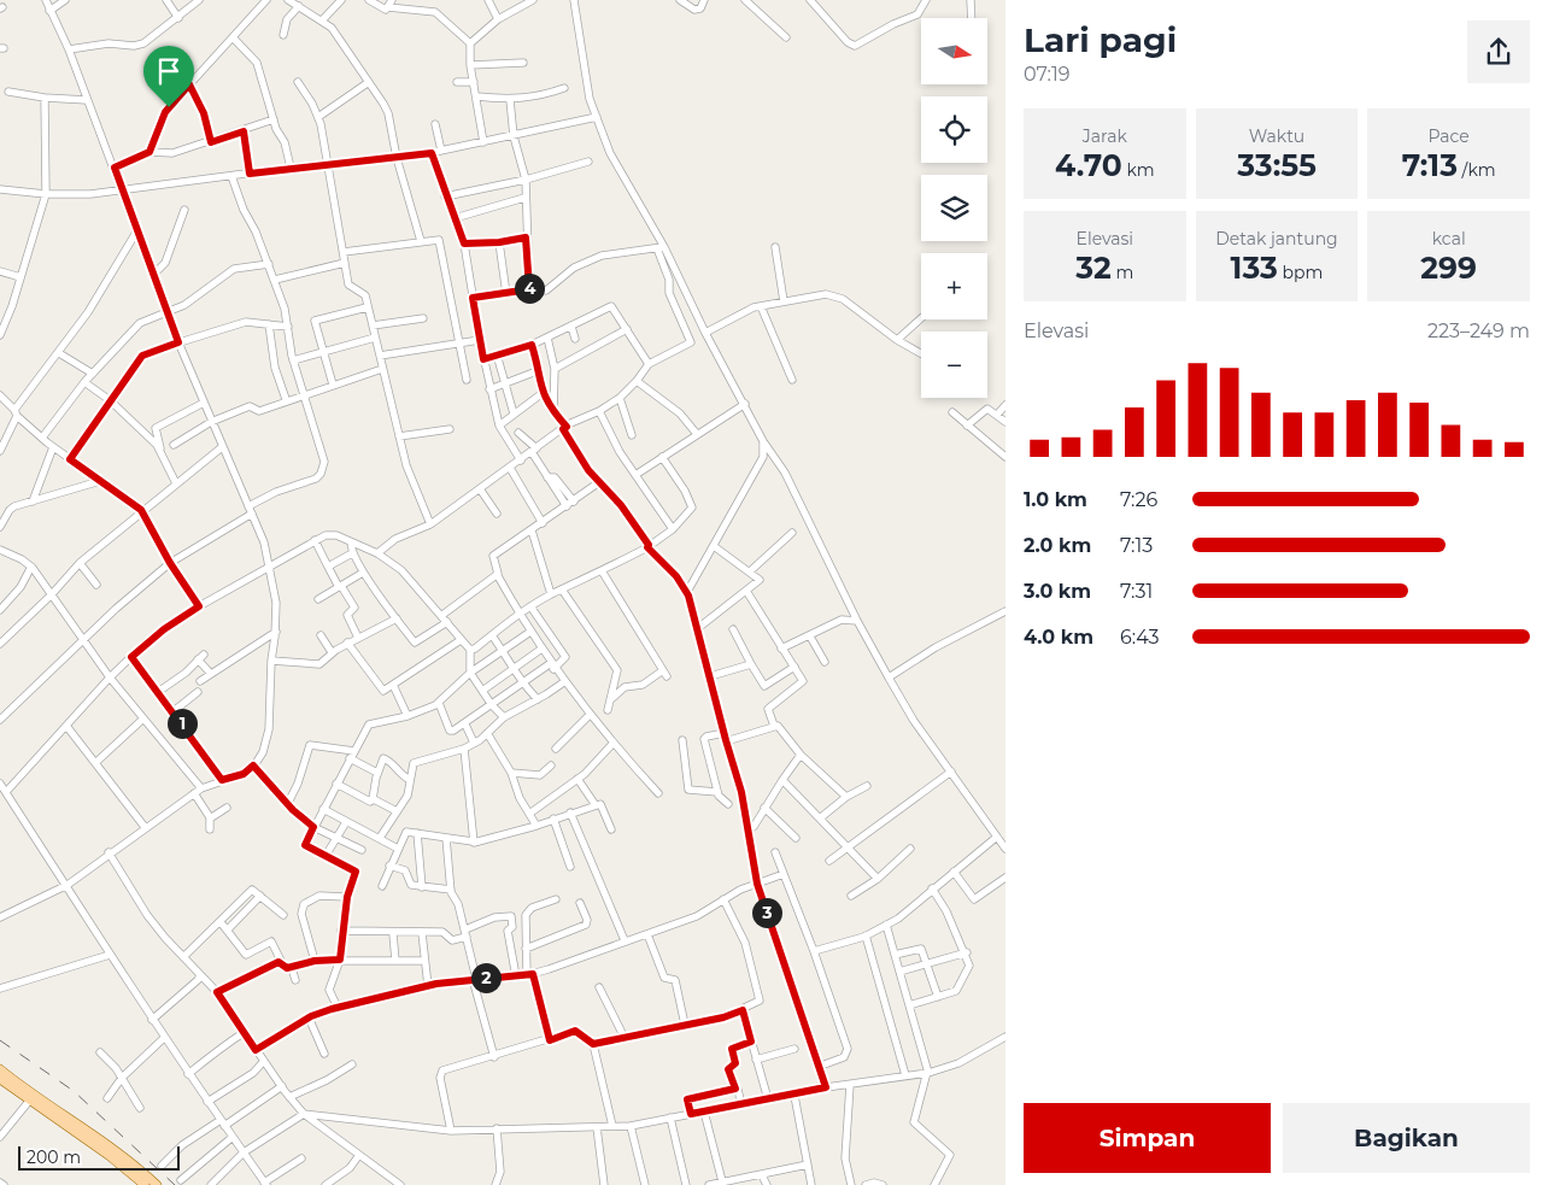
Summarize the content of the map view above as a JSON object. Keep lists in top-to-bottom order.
{
  "scale_bar": "200 m",
  "north": "right",
  "page": {
    "heading": ["Lari pagi", "07:19"],
    "map_buttons": ["+", "−"],
    "stats": [
      ["Jarak", "4.70 km"],
      ["Waktu", "33:55"],
      ["Pace", "7:13 /km"],
      ["Elevasi", "32 m"],
      ["Detak jantung", "133 bpm"],
      ["kcal", "299"]
    ],
    "pins": [
      "4",
      "1",
      "3",
      "2"
    ],
    "chart": ["Elevasi", "223–249 m"],
    "list": [
      {
        "name": "1.0 km",
        "note": "7:26"
      },
      {
        "name": "2.0 km",
        "note": "7:13"
      },
      {
        "name": "3.0 km",
        "note": "7:31"
      },
      {
        "name": "4.0 km",
        "note": "6:43"
      }
    ],
    "buttons": ["Simpan", "Bagikan"],
    "scale": "200 m"
  }
}
